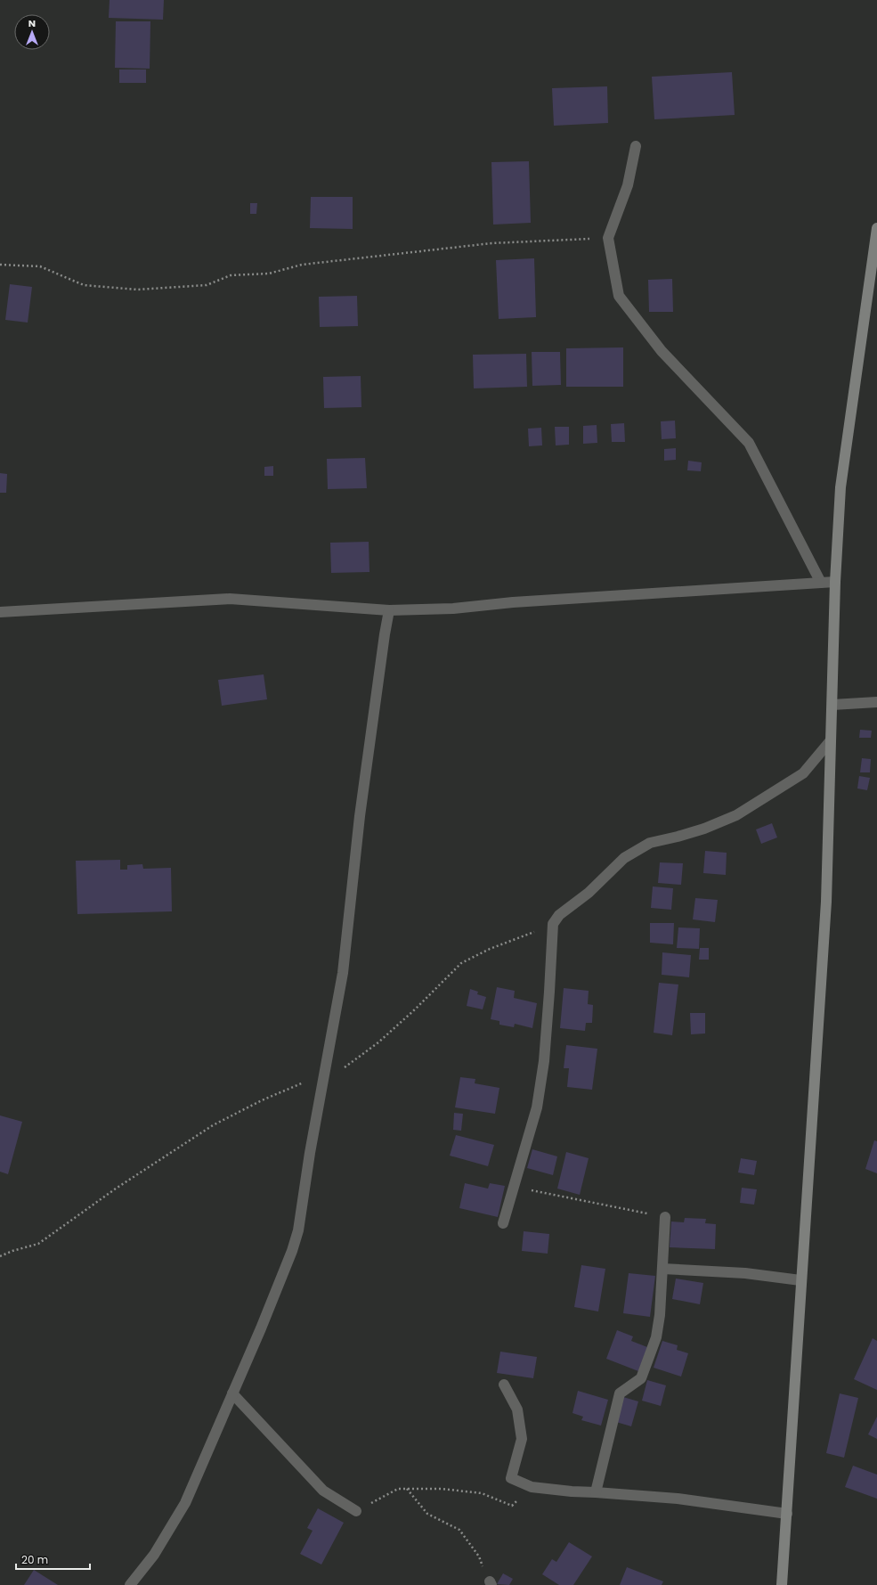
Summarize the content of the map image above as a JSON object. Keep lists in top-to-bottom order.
{
  "scale_bar": "20 m",
  "north": "top"
}
